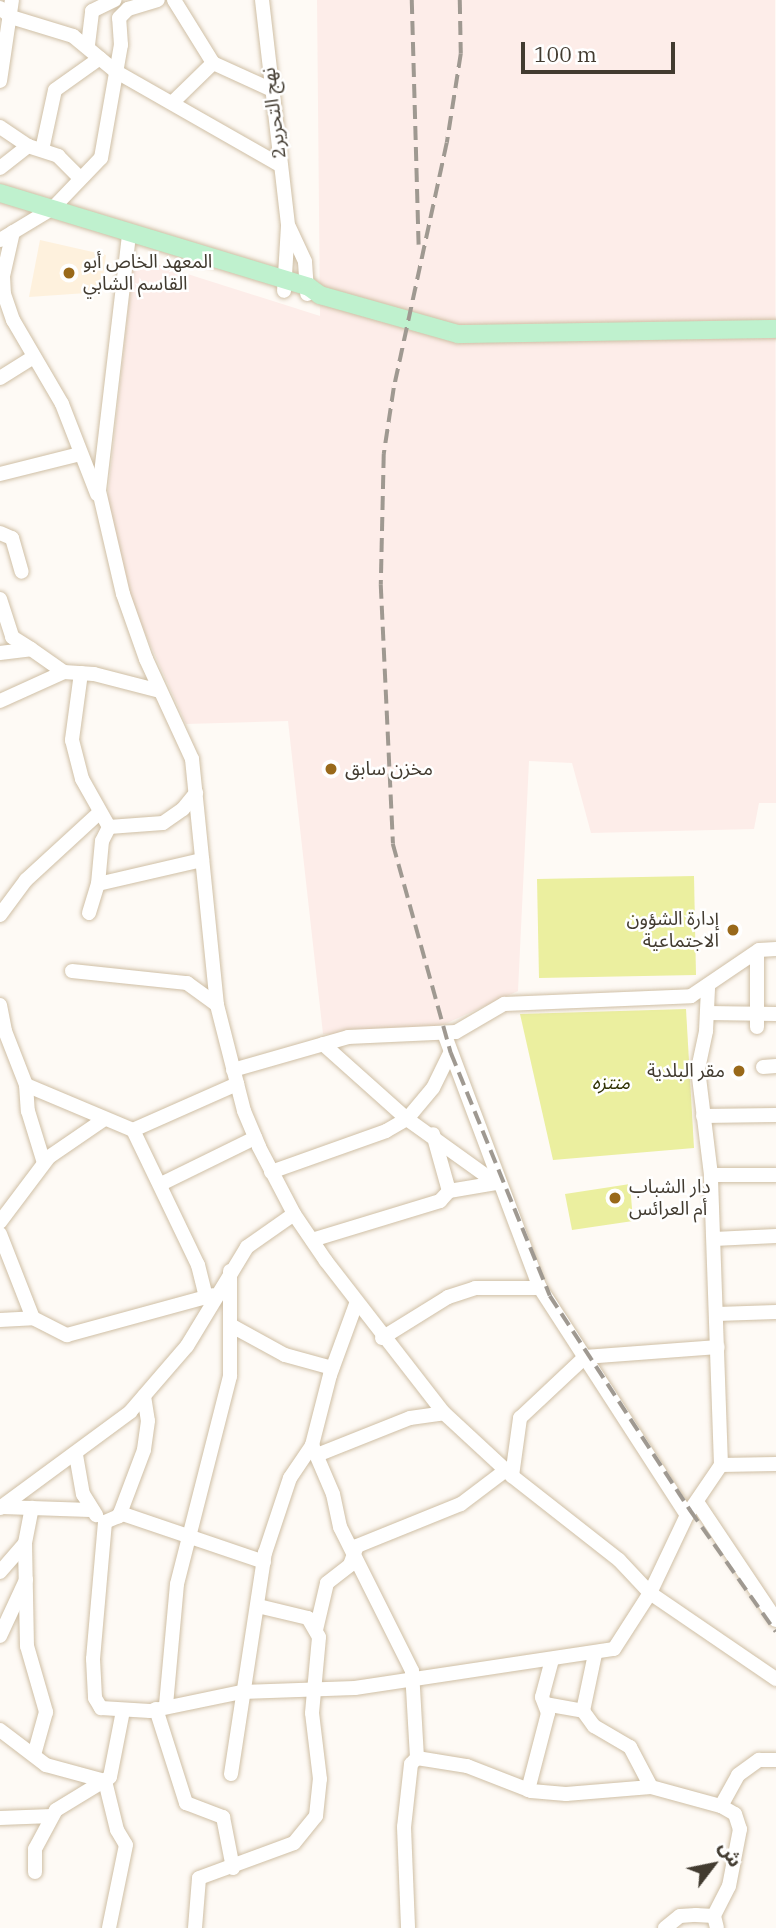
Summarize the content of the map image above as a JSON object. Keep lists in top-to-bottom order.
{
  "streets": {
    "street": ["نهج التحرير2"]
  },
  "parks": ["منتزه"],
  "places": [
    "المعهد الخاص أبو القاسم الشابي",
    "مخزن سابق",
    "إدارة الشؤون الاجتماعية",
    "مقر البلدية",
    "دار الشباب أم العرائس"
  ],
  "scale_bar": "100 m",
  "north": "top right"
}
